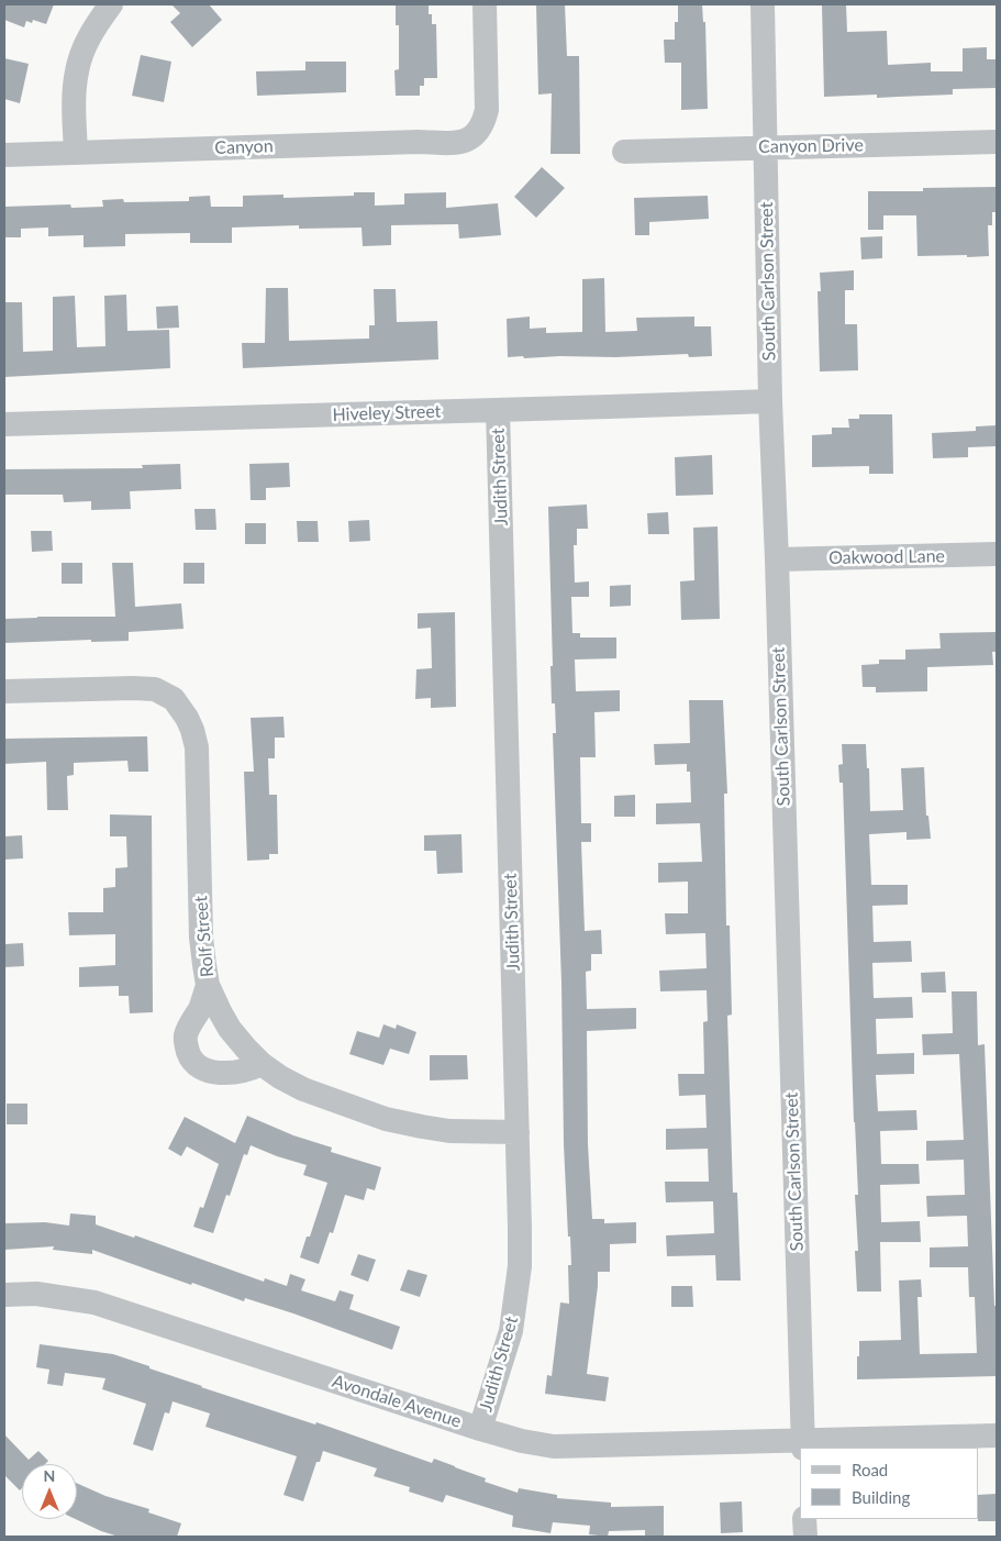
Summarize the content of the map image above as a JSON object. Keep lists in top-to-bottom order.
{
  "streets": {
    "street": [
      "Canyon Drive",
      "Canyon",
      "South Carlson Street",
      "Hiveley Street",
      "Judith Street",
      "Oakwood Lane",
      "Rolf Street",
      "Avondale Avenue"
    ]
  },
  "crossings": [
    ["Canyon Drive", "South Carlson Street"],
    ["South Carlson Street", "Hiveley Street"],
    ["South Carlson Street", "Oakwood Lane"],
    ["South Carlson Street", "Avondale Avenue"],
    ["Hiveley Street", "Judith Street"],
    ["Judith Street", "Rolf Street"],
    ["Judith Street", "Avondale Avenue"]
  ],
  "legend": ["Road", "Building"],
  "north": "top"
}
